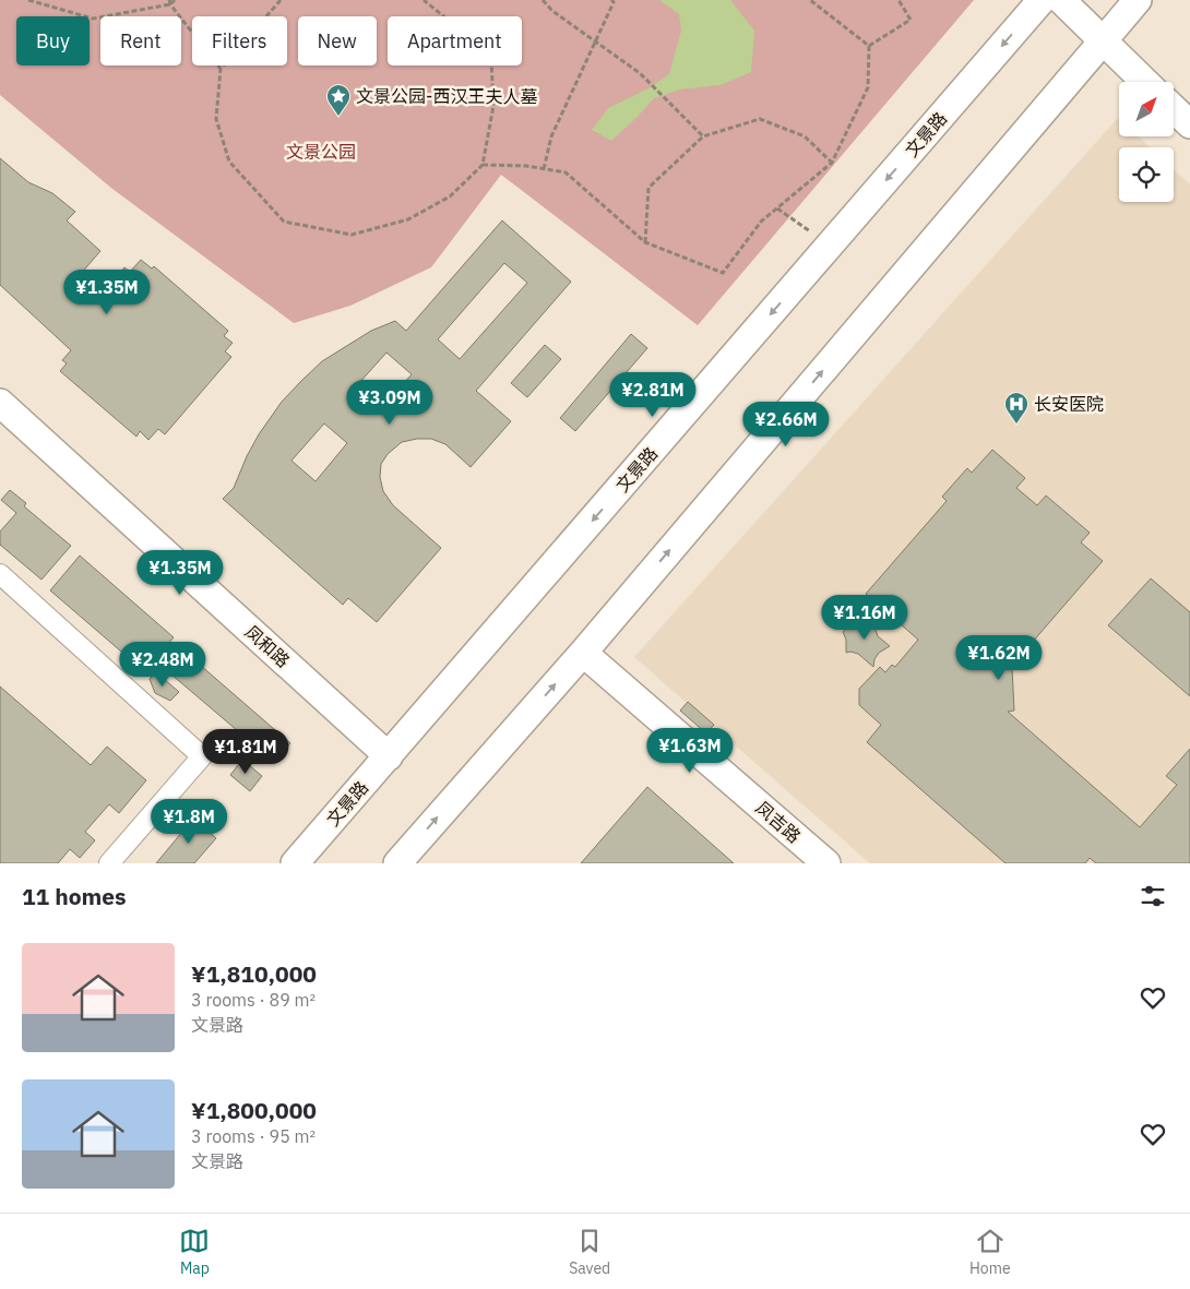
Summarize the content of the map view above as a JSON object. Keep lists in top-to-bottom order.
{
  "streets": {
    "main road": ["文景路", "凤和路", "凤吉路"]
  },
  "crossings": [
    ["文景路", "凤和路"]
  ],
  "parks": ["文景公园"],
  "places": {
    "place": ["文景公园-西汉王夫人墓"],
    "hospital": ["长安医院"]
  },
  "north": "top right",
  "page": {
    "chip": [
      "Buy",
      "Rent",
      "Filters",
      "New",
      "Apartment"
    ],
    "price": [
      "¥1.35M",
      "¥2.81M",
      "¥3.09M",
      "¥2.66M",
      "¥1.35M",
      "¥1.16M",
      "¥1.62M",
      "¥2.48M",
      "¥1.63M",
      "¥1.81M",
      "¥1.8M"
    ],
    "heading": "11 homes",
    "list": [
      {
        "name": "¥1,810,000",
        "note": "3 rooms · 89 m² · 文景路"
      },
      {
        "name": "¥1,800,000",
        "note": "3 rooms · 95 m² · 文景路"
      }
    ],
    "tabs": ["Map", "Saved", "Home"]
  }
}
